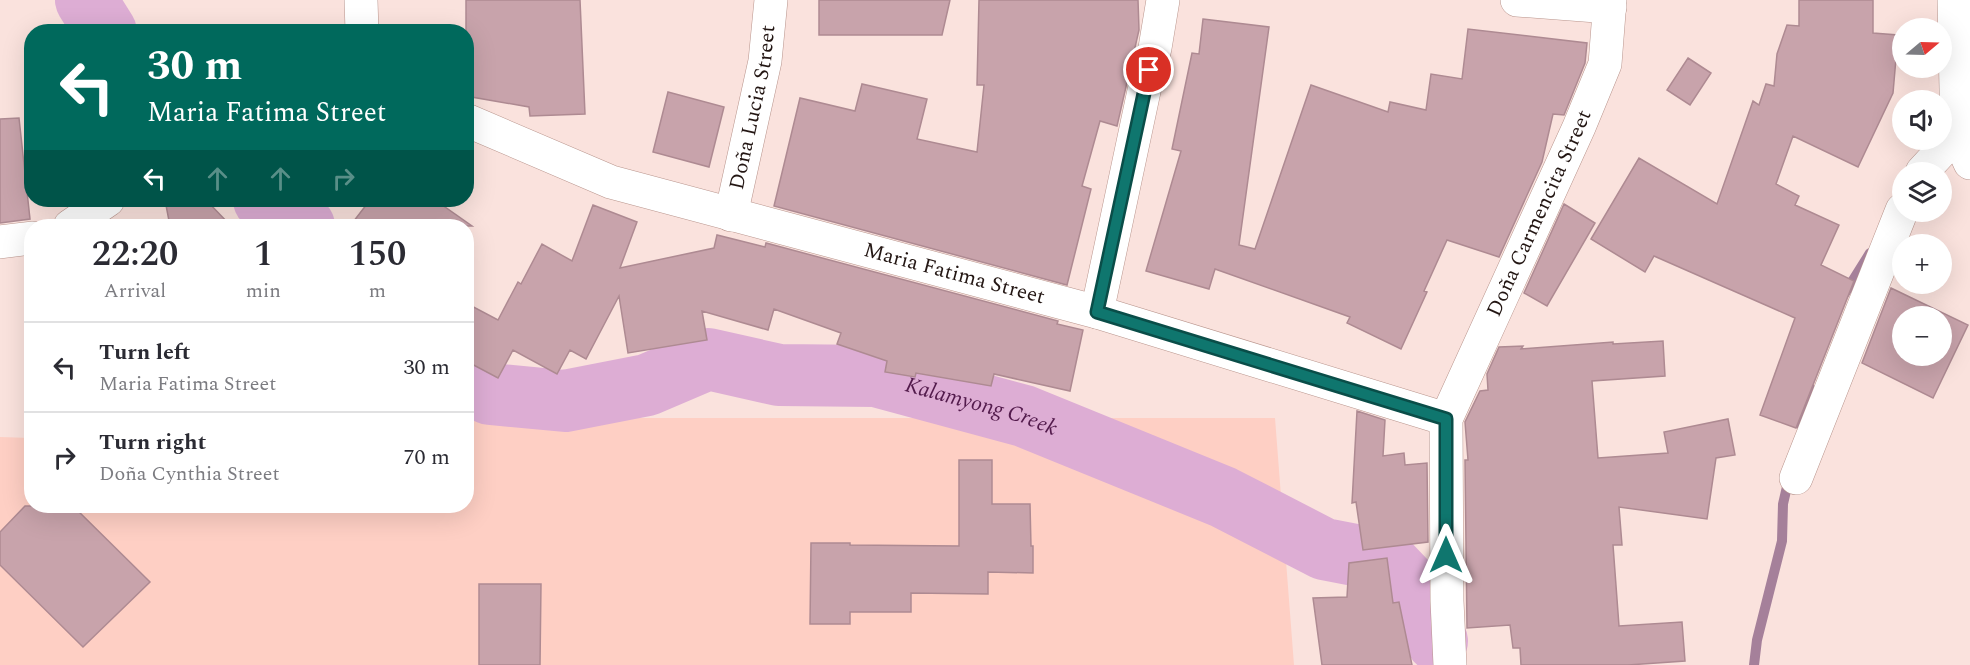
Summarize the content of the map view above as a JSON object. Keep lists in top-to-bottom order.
{
  "streets": {
    "street": ["Doña Lucia Street", "Doña Carmencita Street", "Maria Fatima Street"]
  },
  "crossings": [
    ["Doña Lucia Street", "Maria Fatima Street"],
    ["Doña Carmencita Street", "Maria Fatima Street"]
  ],
  "water": ["Kalamyong Creek"],
  "north": "right",
  "page": {
    "map_buttons": ["+", "−"],
    "turn": ["30 m", "Maria Fatima Street"],
    "eta": [
      "22:20",
      "Arrival",
      "1",
      "min",
      "150",
      "m"
    ],
    "list": [
      {
        "name": "Turn left",
        "note": "Maria Fatima Street",
        "value": "30 m"
      },
      {
        "name": "Turn right",
        "note": "Doña Cynthia Street",
        "value": "70 m"
      }
    ]
  }
}
